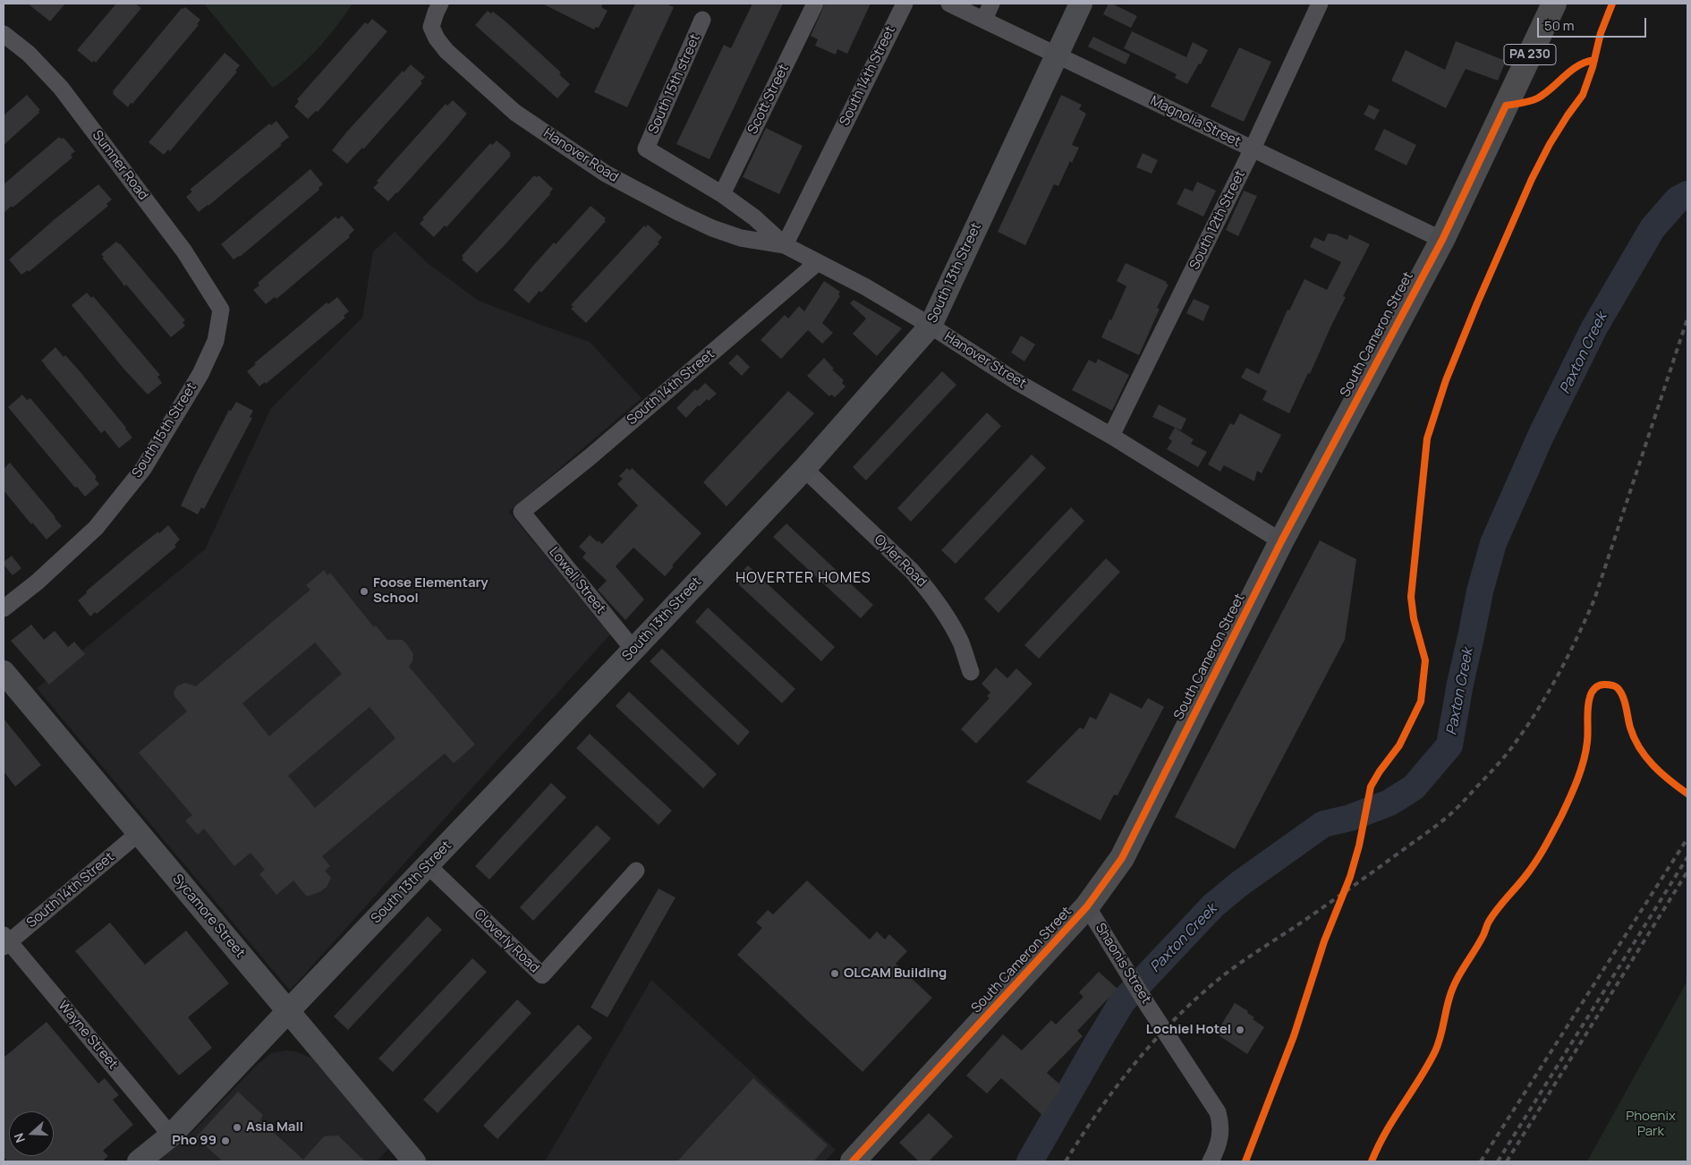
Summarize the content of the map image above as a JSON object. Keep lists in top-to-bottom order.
{
  "streets": {
    "main road": ["PA 230", "South Cameron Street"],
    "street": [
      "South 14th Street",
      "South 15th street",
      "Scott Street",
      "Magnolia Street",
      "Hanover Road",
      "Sumner Road",
      "South 12th Street",
      "South 13th Street",
      "Hanover Street",
      "South 15th Street",
      "Oyler Road",
      "Lowell Street",
      "Sycamore Street",
      "Cloverly Road",
      "Shaonis Street",
      "Wayne Street"
    ]
  },
  "crossings": [
    ["South 14th Street", "Hanover Road"],
    ["South 14th Street", "Hanover Street"],
    ["South 14th Street", "Lowell Street"],
    ["South 14th Street", "Sycamore Street"],
    ["South 14th Street", "Wayne Street"],
    ["South 15th street", "Hanover Street"],
    ["Scott Street", "Hanover Street"],
    ["Magnolia Street", "South 12th Street"],
    ["Magnolia Street", "South 13th Street"],
    ["Magnolia Street", "South Cameron Street"],
    ["Hanover Road", "Hanover Street"],
    ["Sumner Road", "South 15th Street"],
    ["South 12th Street", "Hanover Street"],
    ["South 13th Street", "Hanover Street"],
    ["South 13th Street", "Oyler Road"],
    ["South 13th Street", "Lowell Street"],
    ["South 13th Street", "Sycamore Street"],
    ["South 13th Street", "Cloverly Road"],
    ["South 13th Street", "Wayne Street"],
    ["South Cameron Street", "Hanover Street"],
    ["South Cameron Street", "Shaonis Street"]
  ],
  "districts": ["HOVERTER HOMES"],
  "water": ["Paxton Creek"],
  "parks": ["Phoenix Park"],
  "places": [
    "Foose Elementary School",
    "OLCAM Building",
    "Lochiel Hotel",
    "Asia Mall",
    "Pho 99"
  ],
  "scale_bar": "50 m",
  "north": "left"
}
